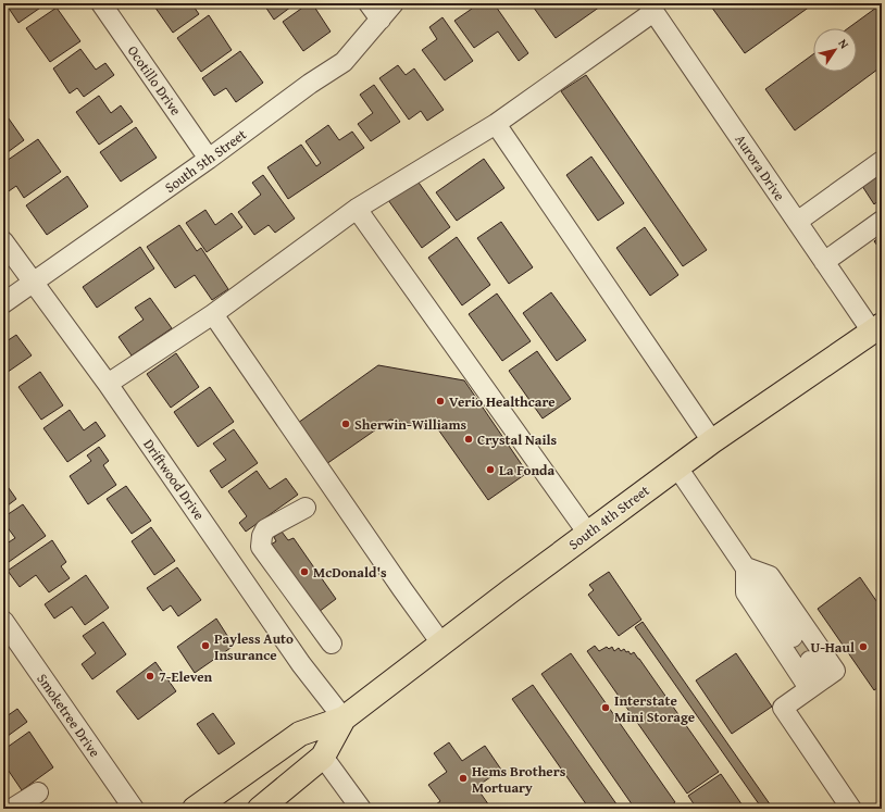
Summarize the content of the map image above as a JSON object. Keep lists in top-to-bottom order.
{
  "streets": {
    "main road": ["South 4th Street"],
    "street": [
      "Ocotillo Drive",
      "South 5th Street",
      "Aurora Drive",
      "Driftwood Drive",
      "Smoketree Drive"
    ]
  },
  "crossings": [
    ["Ocotillo Drive", "South 5th Street"],
    ["South 5th Street", "Driftwood Drive"],
    ["Aurora Drive", "South 4th Street"],
    ["Driftwood Drive", "South 4th Street"]
  ],
  "places": [
    "Verio Healthcare",
    "Sherwin-Williams",
    "Crystal Nails",
    "La Fonda",
    "McDonald's",
    "Payless Auto Insurance",
    "U-Haul",
    "7-Eleven",
    "Interstate Mini Storage",
    "Hems Brothers Mortuary"
  ],
  "north": "top right"
}
